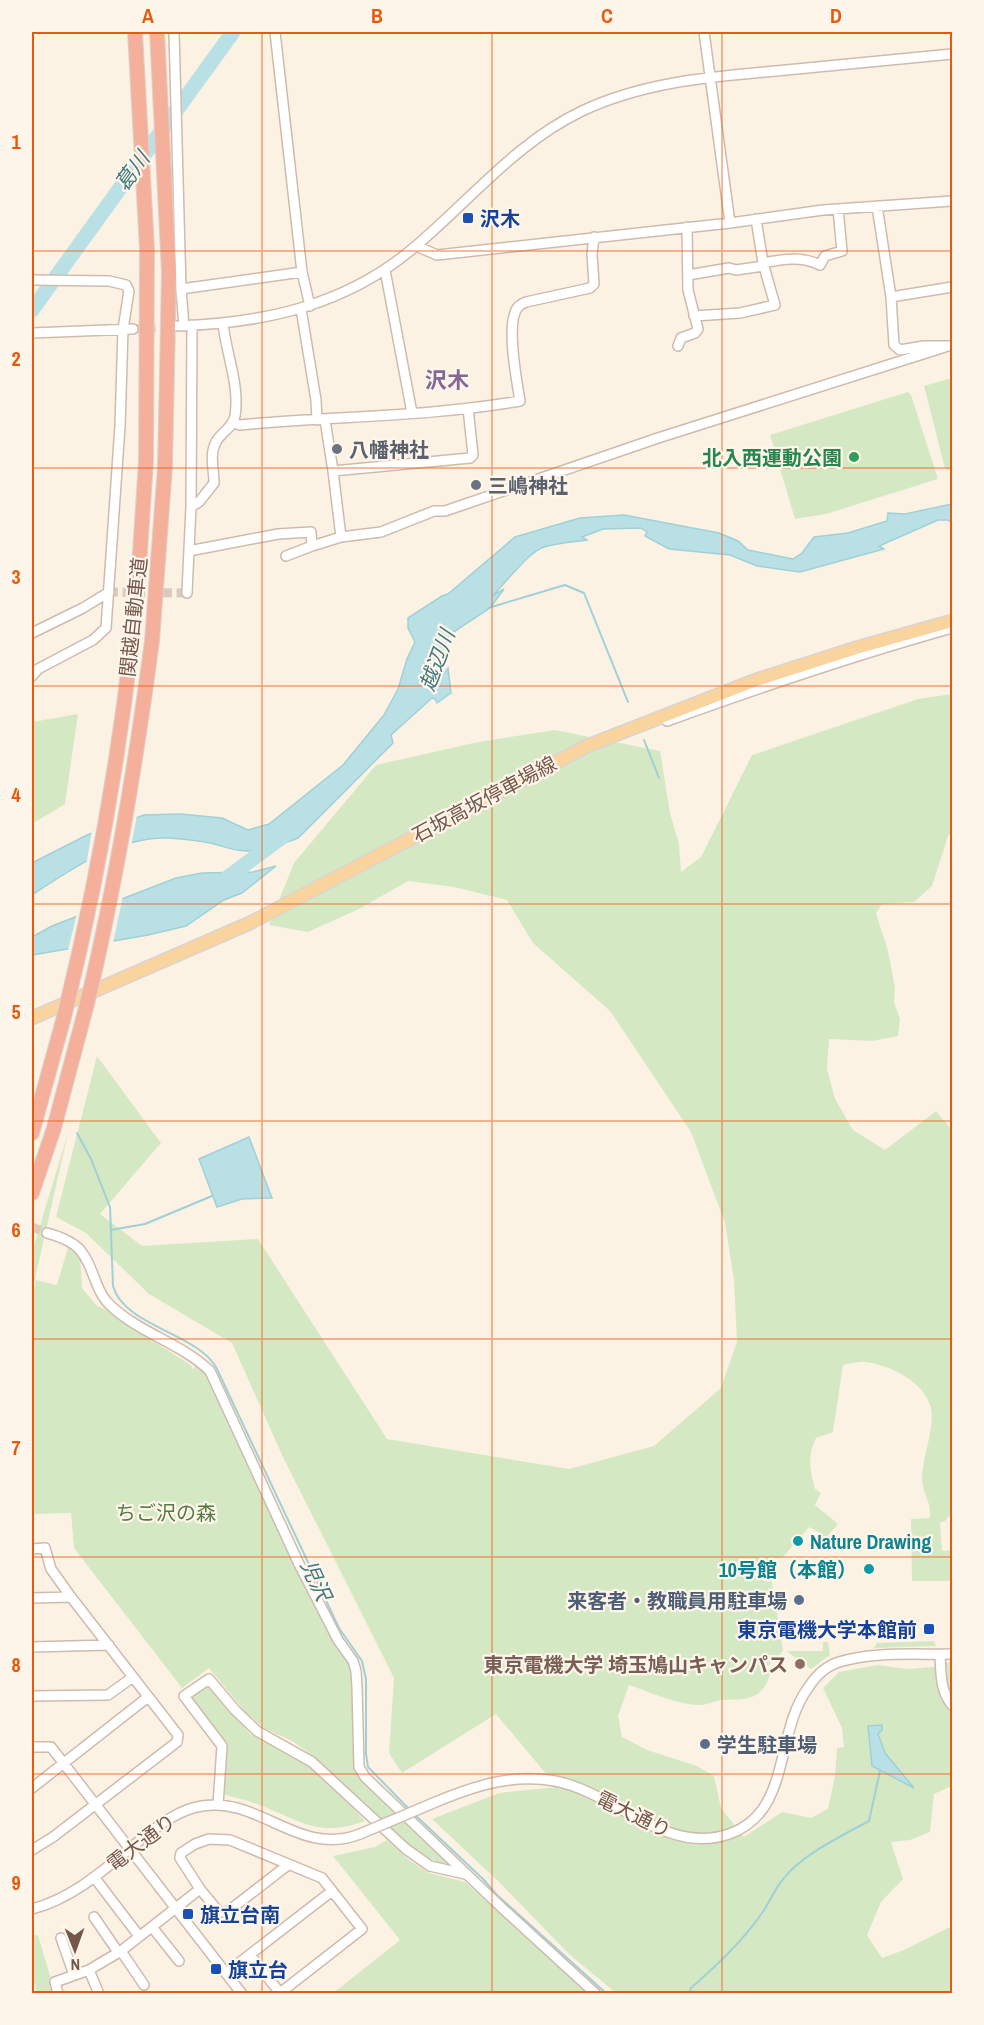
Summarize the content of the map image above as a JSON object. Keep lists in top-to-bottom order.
{
  "streets": {
    "highway": ["関越自動車道"],
    "main road": ["石坂高坂停車場線"],
    "street": ["電大通り"]
  },
  "districts": ["沢木"],
  "water": ["葛川", "越辺川", "児沢"],
  "parks": ["ちご沢の森"],
  "places": {
    "transit": [
      "沢木",
      "東京電機大学本館前",
      "旗立台南",
      "旗立台"
    ],
    "other": [
      "八幡神社",
      "北入西運動公園",
      "三嶋神社",
      "Nature Drawing",
      "10号館（本館）",
      "来客者・教職員用駐車場",
      "東京電機大学 埼玉鳩山キャンパス",
      "学生駐車場"
    ]
  },
  "north": "bottom",
  "grid": {
    "columns": [
      "A",
      "B",
      "C",
      "D"
    ],
    "rows": [
      "1",
      "2",
      "3",
      "4",
      "5",
      "6",
      "7",
      "8",
      "9"
    ]
  }
}
